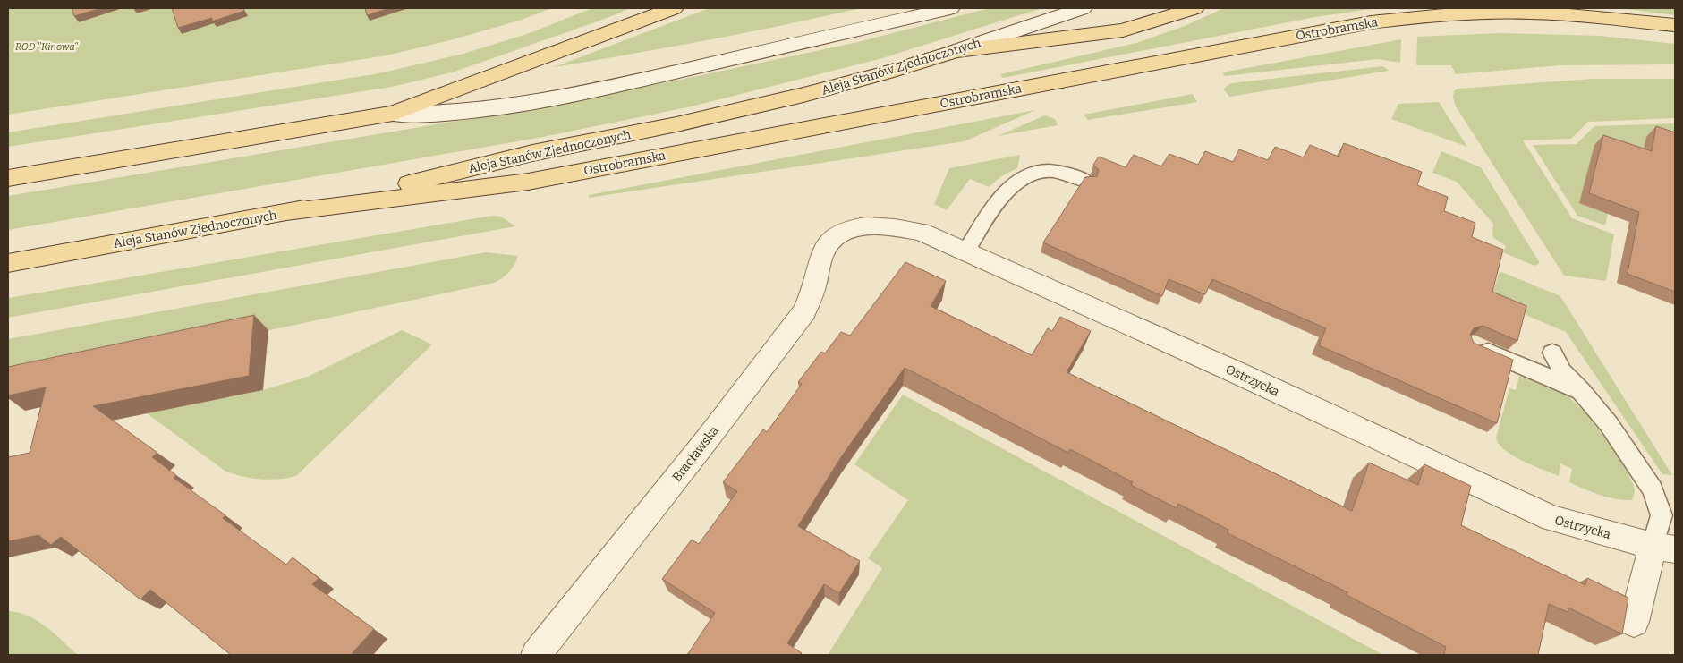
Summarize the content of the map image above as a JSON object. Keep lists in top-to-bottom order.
{
  "streets": {
    "main road": ["Ostrobramska", "Aleja Stanów Zjednoczonych"],
    "street": ["Ostrzycka", "Bracławska"]
  },
  "crossings": [
    ["Ostrobramska", "Aleja Stanów Zjednoczonych"],
    ["Ostrzycka", "Bracławska"]
  ],
  "parks": ["ROD \"Kinowa\""]
}
